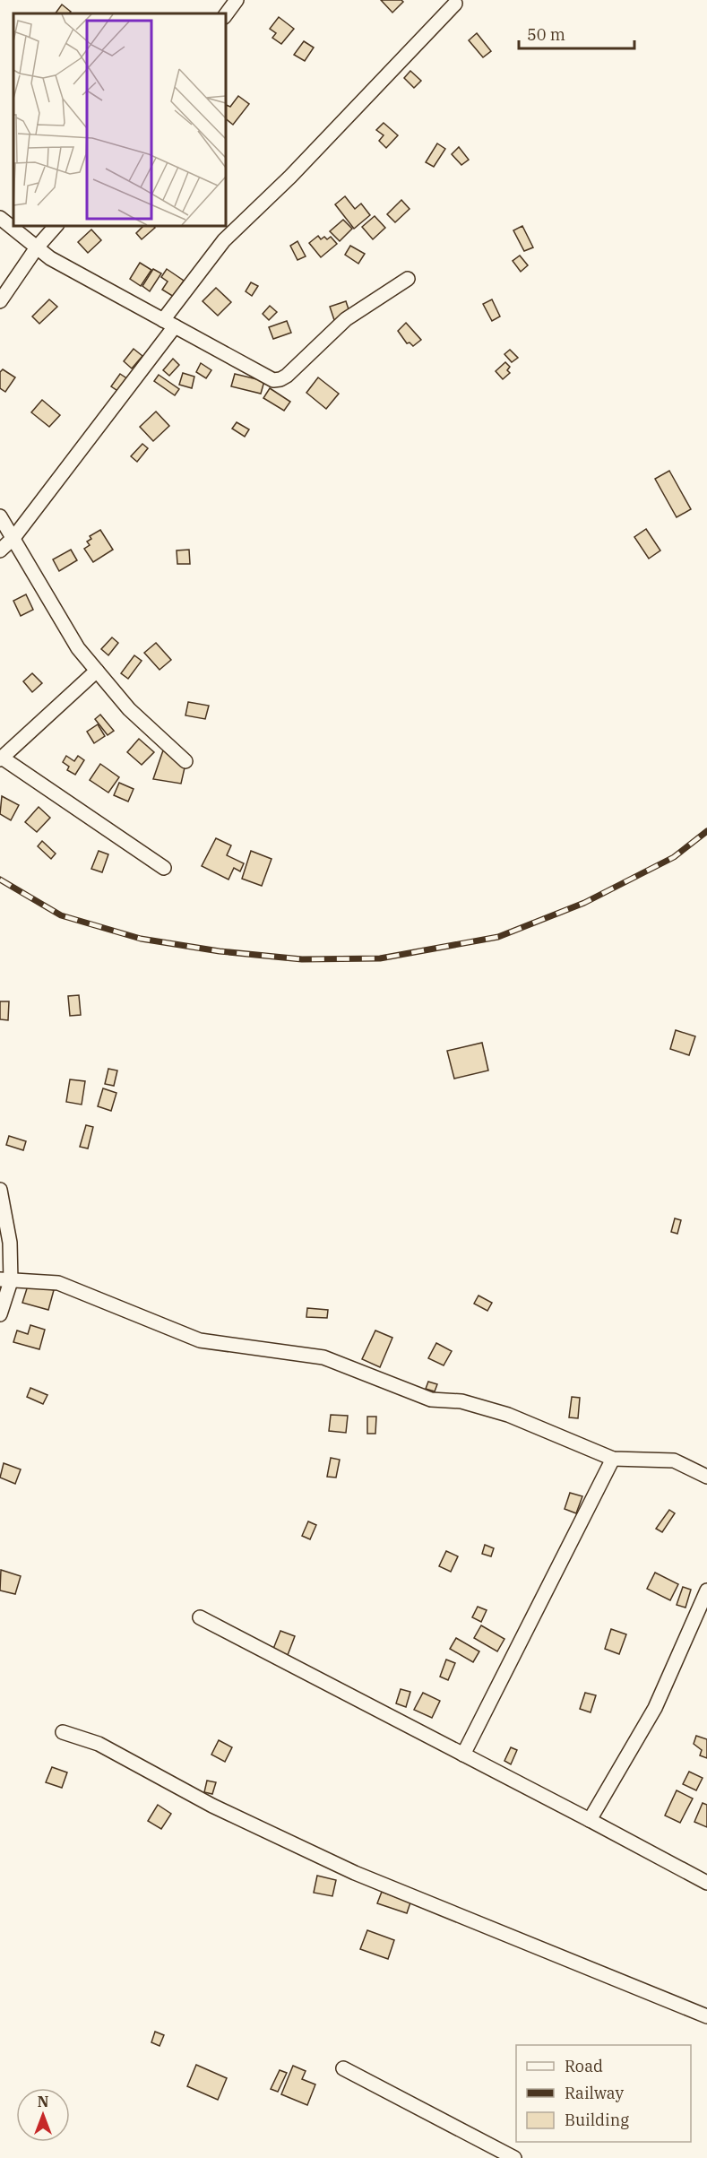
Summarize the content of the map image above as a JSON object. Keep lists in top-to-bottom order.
{
  "legend": ["Road", "Railway", "Building"],
  "scale_bar": "50 m",
  "north": "top"
}
